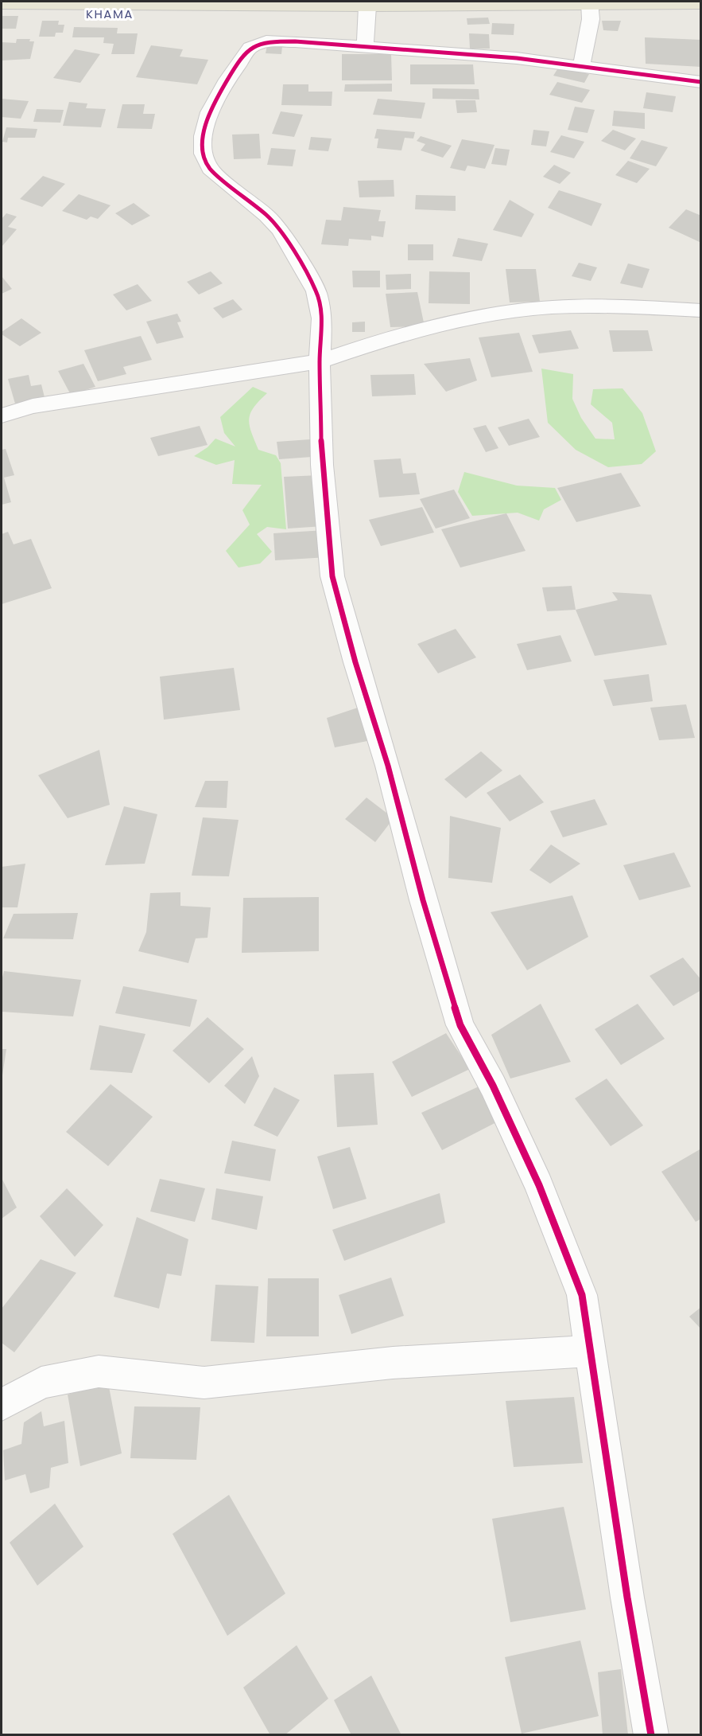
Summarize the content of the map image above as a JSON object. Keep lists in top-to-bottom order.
{
  "districts": ["KHAMA"]
}
